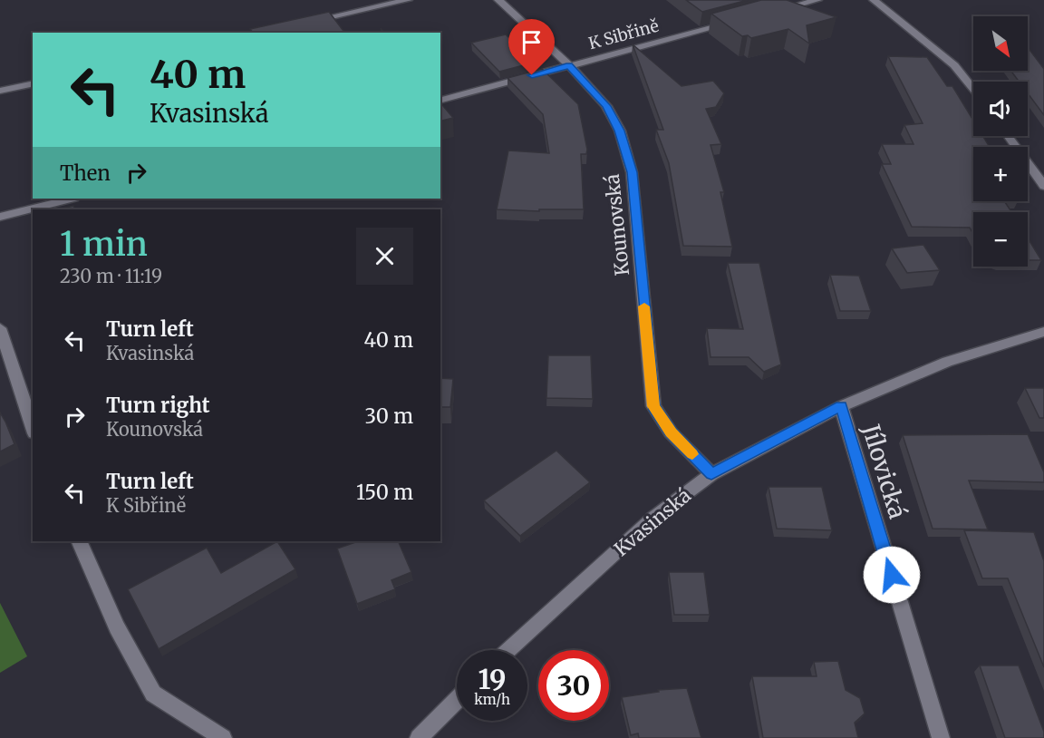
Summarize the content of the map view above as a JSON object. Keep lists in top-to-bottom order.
{
  "streets": {
    "street": [
      "K Sibřině",
      "Kounovská",
      "Jílovická",
      "Kvasinská"
    ]
  },
  "crossings": [
    ["K Sibřině", "Kounovská"],
    ["Kounovská", "Kvasinská"],
    ["Jílovická", "Kvasinská"]
  ],
  "north": "bottom right",
  "page": {
    "map_buttons": ["+", "−"],
    "turn": ["40 m", "Kvasinská"],
    "then": "Then",
    "heading": ["1 min", "230 m · 11:19"],
    "list": [
      {
        "name": "Turn left",
        "note": "Kvasinská",
        "value": "40 m"
      },
      {
        "name": "Turn right",
        "note": "Kounovská",
        "value": "30 m"
      },
      {
        "name": "Turn left",
        "note": "K Sibřině",
        "value": "150 m"
      }
    ],
    "speed": "19 km/h",
    "limit": "30"
  }
}
